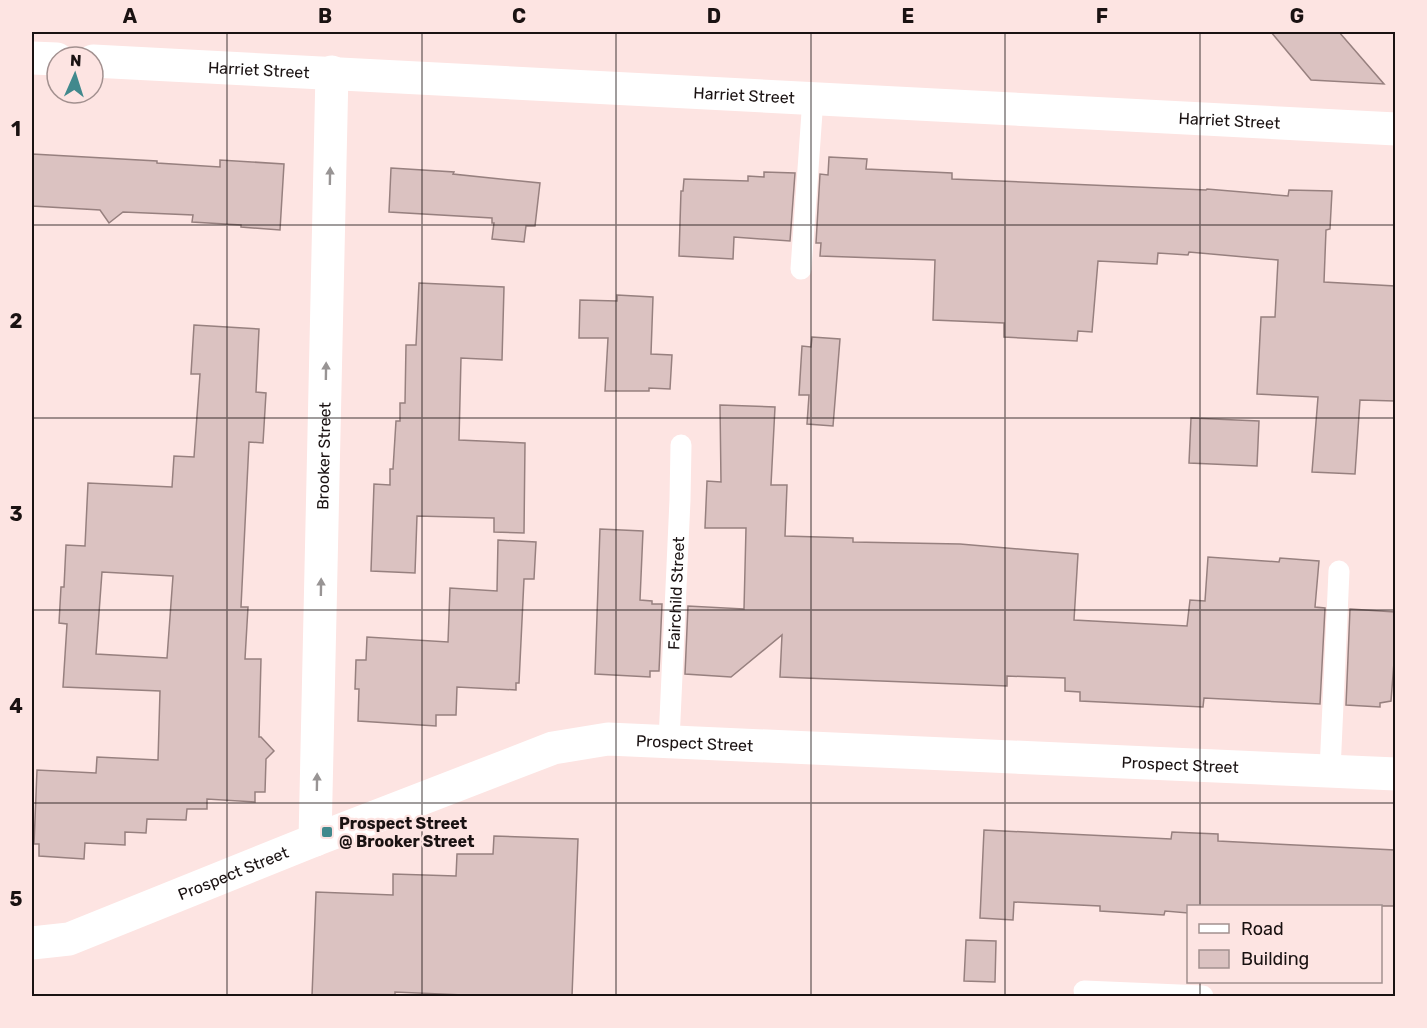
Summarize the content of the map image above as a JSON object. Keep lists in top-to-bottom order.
{
  "streets": {
    "street": ["Harriet Street", "Brooker Street", "Prospect Street"],
    "lane": ["Fairchild Street"]
  },
  "crossings": [
    ["Harriet Street", "Brooker Street"],
    ["Brooker Street", "Prospect Street"],
    ["Fairchild Street", "Prospect Street"]
  ],
  "one_way": ["Brooker Street"],
  "places": {
    "transit": ["Prospect Street @ Brooker Street"]
  },
  "legend": ["Road", "Building"],
  "north": "top",
  "grid": {
    "columns": [
      "A",
      "B",
      "C",
      "D",
      "E",
      "F",
      "G"
    ],
    "rows": [
      "1",
      "2",
      "3",
      "4",
      "5"
    ]
  }
}
